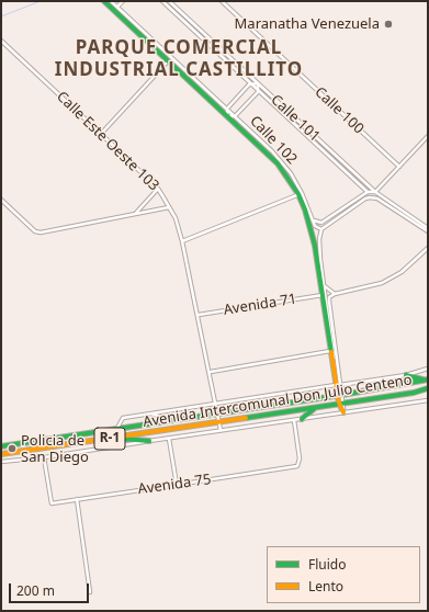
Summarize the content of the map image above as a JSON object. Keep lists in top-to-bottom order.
{
  "streets": {
    "main road": ["Calle 102", "Avenida Intercomunal Don Julio Centeno", "R-1"],
    "street": [
      "Calle 100",
      "Calle 101",
      "Calle Este Oeste 103",
      "Avenida 71",
      "Avenida 75"
    ]
  },
  "crossings": [
    ["Calle 102", "Avenida 71"],
    ["Calle 102", "Avenida Intercomunal Don Julio Centeno"],
    ["Calle Este Oeste 103", "Avenida 71"],
    ["Calle Este Oeste 103", "Avenida Intercomunal Don Julio Centeno"],
    ["Avenida Intercomunal Don Julio Centeno", "Avenida 75"]
  ],
  "districts": ["PARQUE COMERCIAL INDUSTRIAL CASTILLITO"],
  "places": ["Maranatha Venezuela", "Policia de San Diego"],
  "legend": ["Fluido", "Lento"],
  "scale_bar": "200 m"
}
